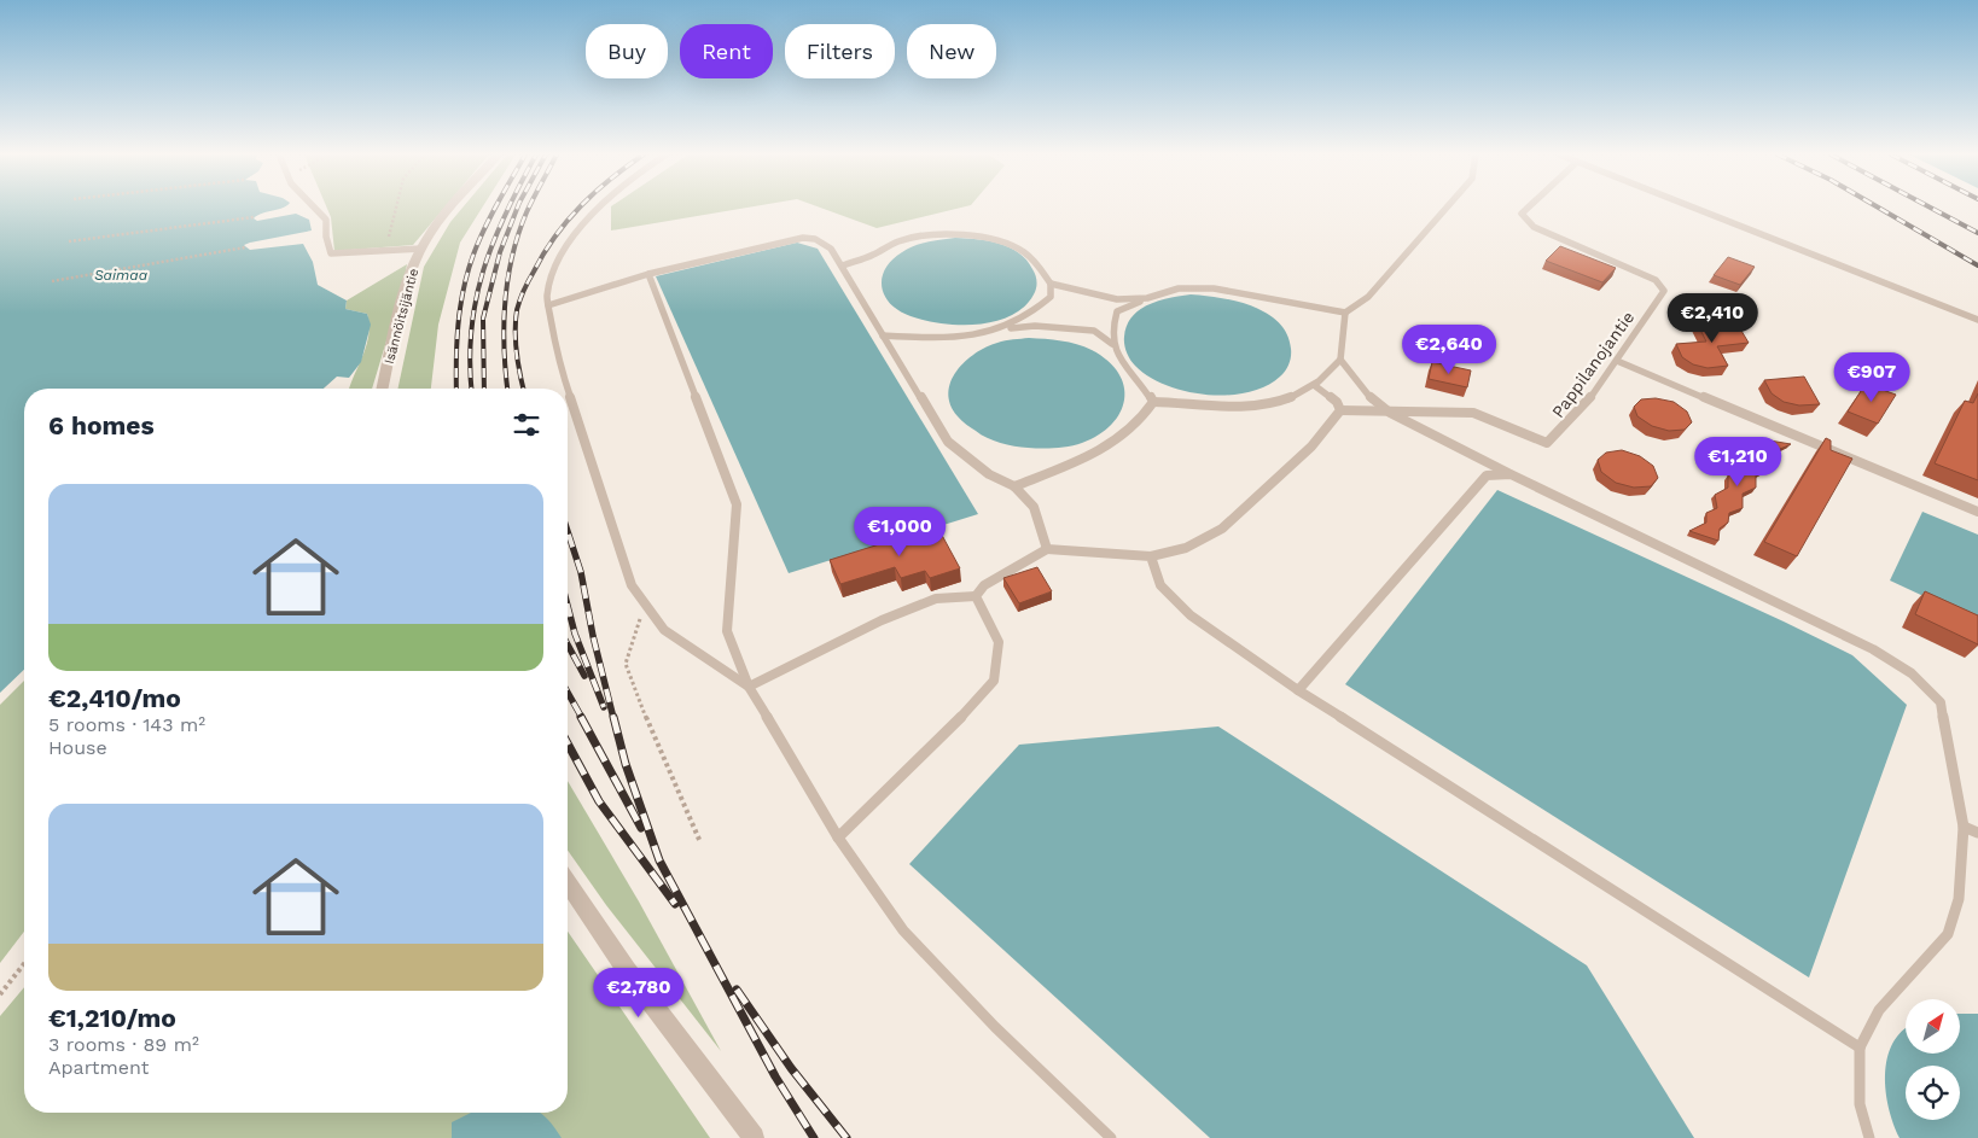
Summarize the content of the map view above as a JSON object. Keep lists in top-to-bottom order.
{
  "streets": {
    "street": ["Isännöitsijäntie"],
    "lane": ["Pappilanojantie"]
  },
  "water": ["Saimaa"],
  "north": "top right",
  "page": {
    "chip": [
      "Buy",
      "Rent",
      "Filters",
      "New"
    ],
    "price": [
      "€2,410",
      "€2,640",
      "€907",
      "€1,210",
      "€1,000",
      "€2,780"
    ],
    "heading": "6 homes",
    "list": [
      {
        "name": "€2,410/mo",
        "note": "5 rooms · 143 m² · House"
      },
      {
        "name": "€1,210/mo",
        "note": "3 rooms · 89 m² · Apartment"
      }
    ]
  }
}
